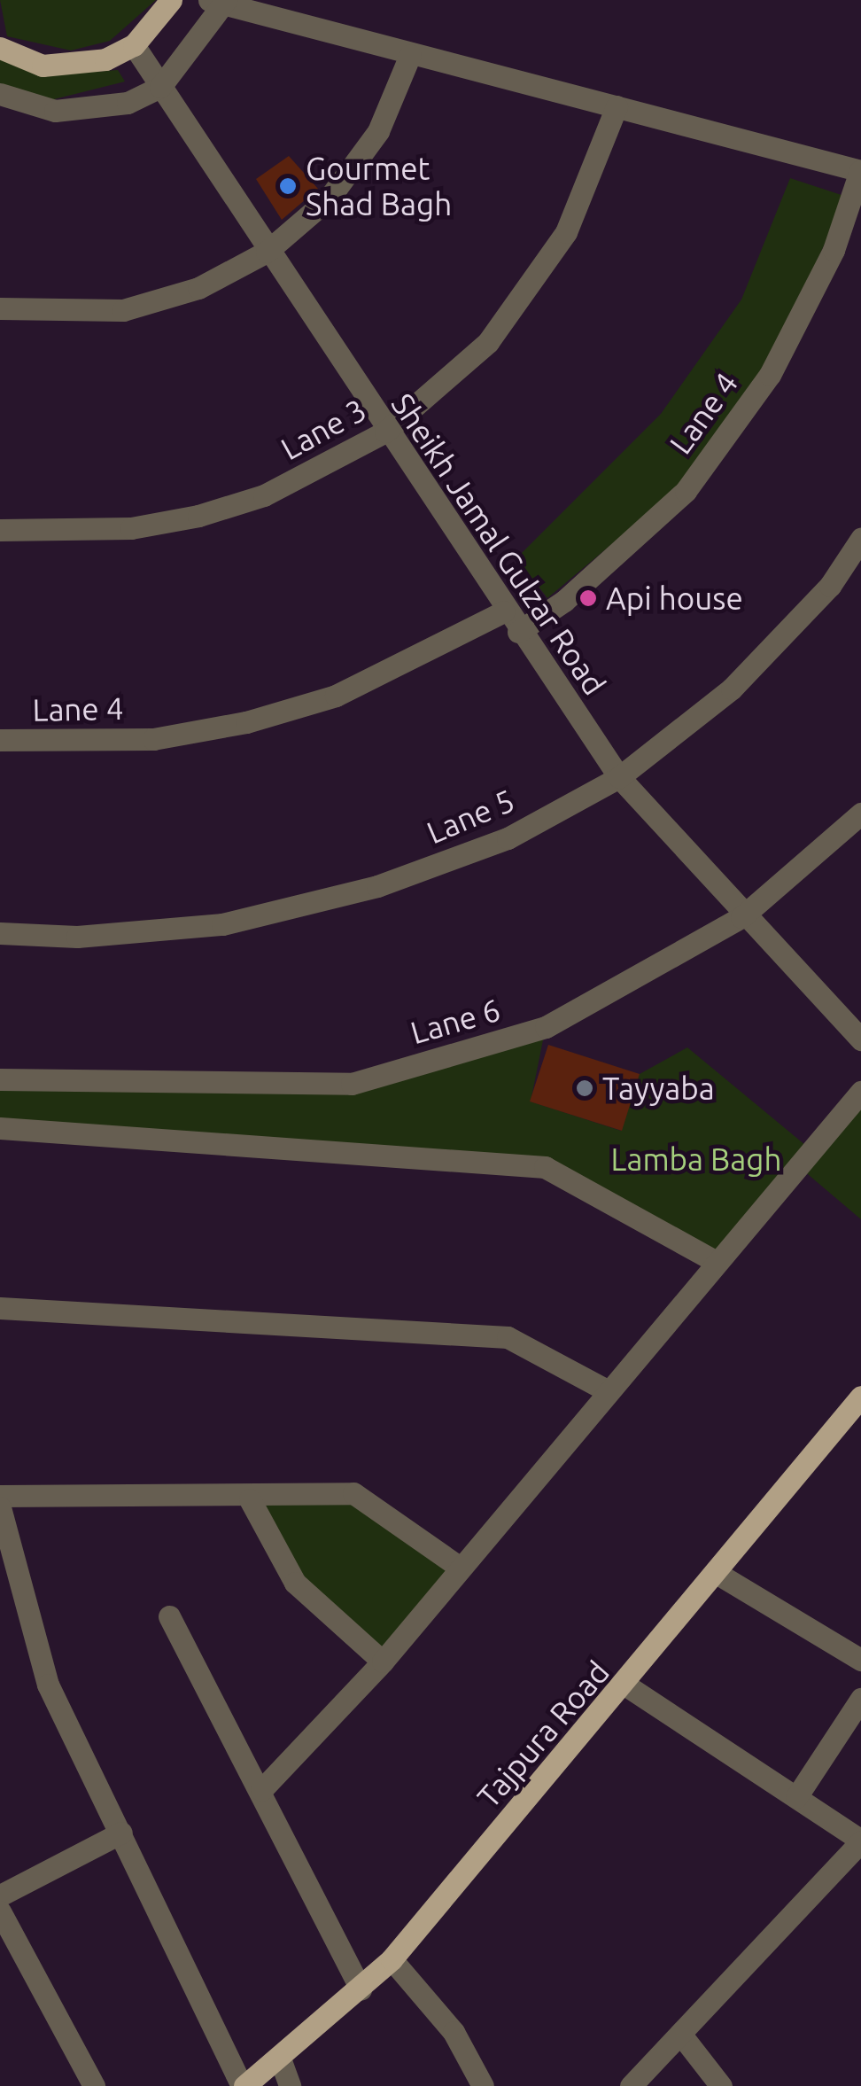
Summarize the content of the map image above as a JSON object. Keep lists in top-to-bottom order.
{
  "streets": {
    "main road": ["Tajpura Road"],
    "street": [
      "Lane 4",
      "Lane 3",
      "Sheikh Jamal Gulzar Road",
      "Lane 5",
      "Lane 6"
    ]
  },
  "crossings": [
    ["Lane 4", "Sheikh Jamal Gulzar Road"],
    ["Lane 3", "Sheikh Jamal Gulzar Road"],
    ["Sheikh Jamal Gulzar Road", "Lane 5"],
    ["Sheikh Jamal Gulzar Road", "Lane 6"]
  ],
  "parks": ["Lamba Bagh"],
  "places": ["Gourmet Shad Bagh", "Api house", "Tayyaba"]
}
